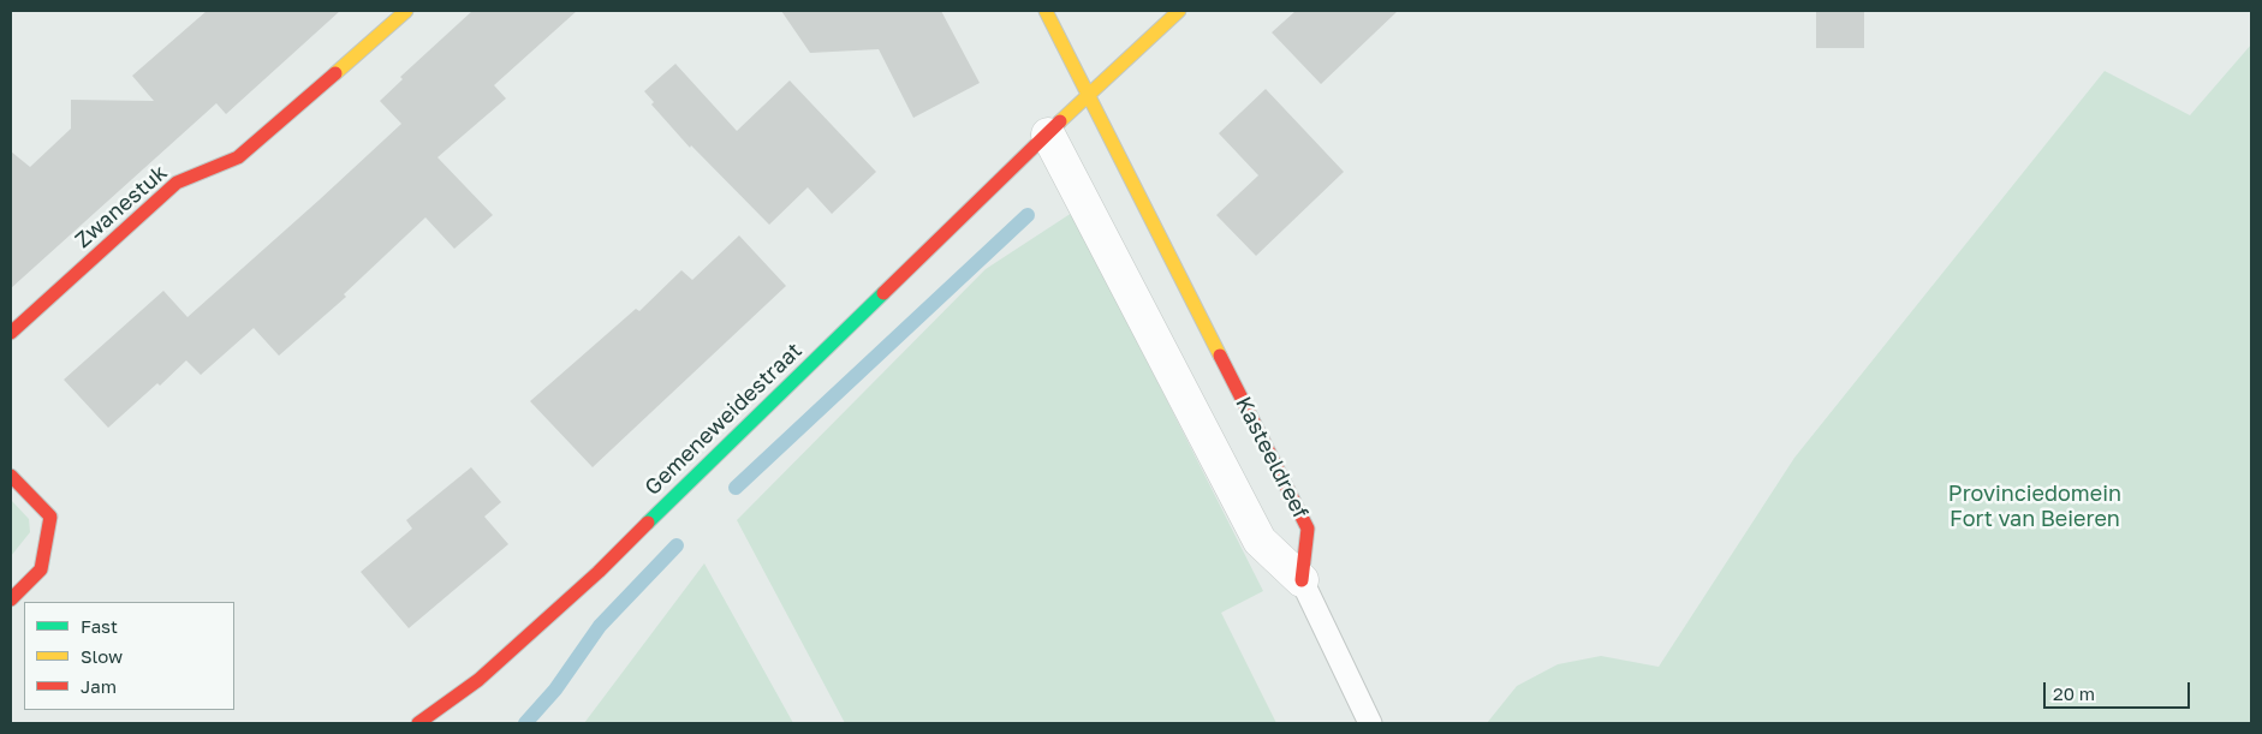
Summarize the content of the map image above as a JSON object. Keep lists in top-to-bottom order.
{
  "streets": {
    "street": ["Zwanestuk", "Gemeneweidestraat", "Kasteeldreef"]
  },
  "crossings": [
    ["Gemeneweidestraat", "Kasteeldreef"]
  ],
  "parks": ["Provinciedomein Fort van Beieren"],
  "legend": ["Fast", "Slow", "Jam"],
  "scale_bar": "20 m"
}
